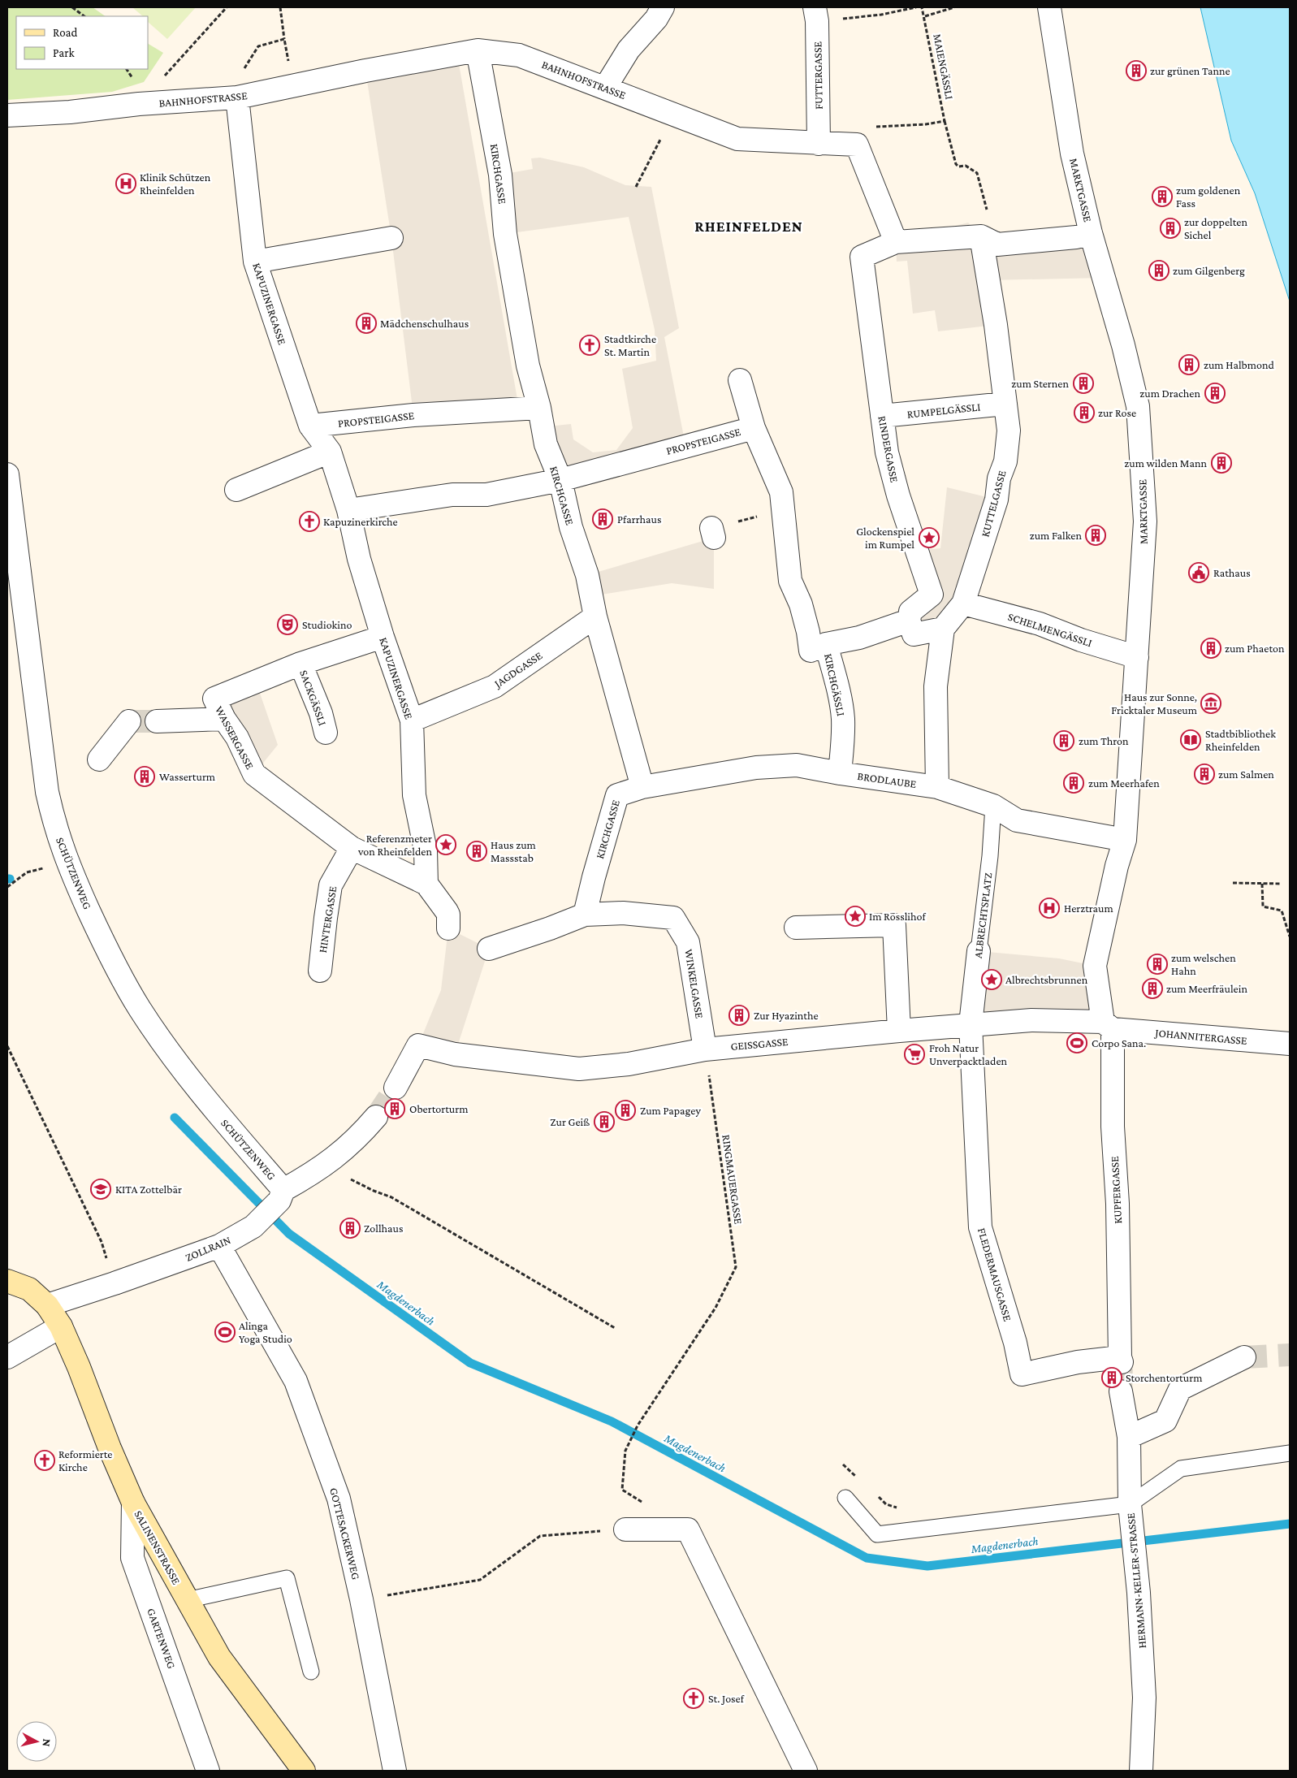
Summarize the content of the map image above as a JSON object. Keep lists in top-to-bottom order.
{
  "streets": {
    "street": [
      "FUTTERGASSE",
      "BAHNHOFSTRASSE",
      "KIRCHGASSE",
      "MARKTGASSE",
      "KAPUZINERGASSE",
      "RUMPELGÄSSLI",
      "PROPSTEIGASSE",
      "RINDERGASSE",
      "KUTTELGASSE",
      "SCHELMENGÄSSLI",
      "JAGDGASSE",
      "KIRCHGÄSSLI",
      "SACKGÄSSLI",
      "WASSERGASSE",
      "BRODLAUBE",
      "SCHÜTZENWEG",
      "ALBRECHTSPLATZ",
      "HINTERGASSE",
      "WINKELGASSE",
      "JOHANNITERGASSE",
      "GEISSGASSE",
      "KUPFERGASSE",
      "ZOLLRAIN",
      "FLEDERMAUSGASSE",
      "GOTTESACKERWEG",
      "SALINENSTRASSE",
      "HERMANN-KELLER-STRASSE",
      "GARTENWEG"
    ],
    "path": ["MAIENGÄSSLI", "RINGMAUERGASSE"]
  },
  "crossings": [
    ["FUTTERGASSE", "BAHNHOFSTRASSE"],
    ["BAHNHOFSTRASSE", "KIRCHGASSE"],
    ["BAHNHOFSTRASSE", "KAPUZINERGASSE"],
    ["BAHNHOFSTRASSE", "RINDERGASSE"],
    ["KIRCHGASSE", "PROPSTEIGASSE"],
    ["KIRCHGASSE", "JAGDGASSE"],
    ["KIRCHGASSE", "BRODLAUBE"],
    ["KIRCHGASSE", "WINKELGASSE"],
    ["MARKTGASSE", "SCHELMENGÄSSLI"],
    ["MARKTGASSE", "BRODLAUBE"],
    ["MARKTGASSE", "JOHANNITERGASSE"],
    ["MARKTGASSE", "GEISSGASSE"],
    ["MARKTGASSE", "KUPFERGASSE"],
    ["KAPUZINERGASSE", "PROPSTEIGASSE"],
    ["KAPUZINERGASSE", "JAGDGASSE"],
    ["KAPUZINERGASSE", "WASSERGASSE"],
    ["RUMPELGÄSSLI", "RINDERGASSE"],
    ["RUMPELGÄSSLI", "KUTTELGASSE"],
    ["PROPSTEIGASSE", "RINDERGASSE"],
    ["PROPSTEIGASSE", "KIRCHGÄSSLI"],
    ["KUTTELGASSE", "SCHELMENGÄSSLI"],
    ["KUTTELGASSE", "BRODLAUBE"],
    ["KIRCHGÄSSLI", "BRODLAUBE"],
    ["SACKGÄSSLI", "WASSERGASSE"],
    ["WASSERGASSE", "HINTERGASSE"],
    ["BRODLAUBE", "ALBRECHTSPLATZ"],
    ["SCHÜTZENWEG", "ZOLLRAIN"],
    ["ALBRECHTSPLATZ", "GEISSGASSE"],
    ["ALBRECHTSPLATZ", "FLEDERMAUSGASSE"],
    ["WINKELGASSE", "GEISSGASSE"],
    ["WINKELGASSE", "RINGMAUERGASSE"],
    ["JOHANNITERGASSE", "GEISSGASSE"],
    ["JOHANNITERGASSE", "KUPFERGASSE"],
    ["GEISSGASSE", "RINGMAUERGASSE"],
    ["GEISSGASSE", "KUPFERGASSE"],
    ["GEISSGASSE", "FLEDERMAUSGASSE"],
    ["KUPFERGASSE", "FLEDERMAUSGASSE"],
    ["ZOLLRAIN", "GOTTESACKERWEG"],
    ["ZOLLRAIN", "SALINENSTRASSE"],
    ["SALINENSTRASSE", "GARTENWEG"]
  ],
  "districts": ["RHEINFELDEN"],
  "water": ["Magdenerbach"],
  "places": {
    "building": [
      "zur grünen Tanne",
      "zum goldenen Fass",
      "zur doppelten Sichel",
      "zum Gilgenberg",
      "Mädchenschulhaus",
      "zum Halbmond",
      "zum Sternen",
      "zum Drachen",
      "zur Rose",
      "zum wilden Mann",
      "Pfarrhaus",
      "zum Falken",
      "zum Phaeton",
      "zum Thron",
      "zum Salmen",
      "Wasserturm",
      "zum Meerhafen",
      "Haus zum Massstab",
      "zum welschen Hahn",
      "zum Meerfräulein",
      "Zur Hyazinthe",
      "Obertorturm",
      "Zum Papagey",
      "Zur Geiß",
      "Zollhaus",
      "Storchentorturm"
    ],
    "hospital": ["Klinik Schützen Rheinfelden", "Herztraum"],
    "church": [
      "Stadtkirche St. Martin",
      "Kapuzinerkirche",
      "Reformierte Kirche",
      "St. Josef"
    ],
    "place": [
      "Glockenspiel im Rumpel",
      "Referenzmeter von Rheinfelden",
      "Im Rösslihof",
      "Albrechtsbrunnen"
    ],
    "public building": ["Rathaus"],
    "theatre": ["Studiokino"],
    "museum": ["Haus zur Sonne, Fricktaler Museum"],
    "library": ["Stadtbibliothek Rheinfelden"],
    "sports": ["Corpo Sana.", "Alinga Yoga Studio"],
    "supermarket": ["Froh Natur Unverpacktladen"],
    "school or university": ["KITA Zottelbär"]
  },
  "legend": ["Road", "Park"],
  "north": "right"
}
